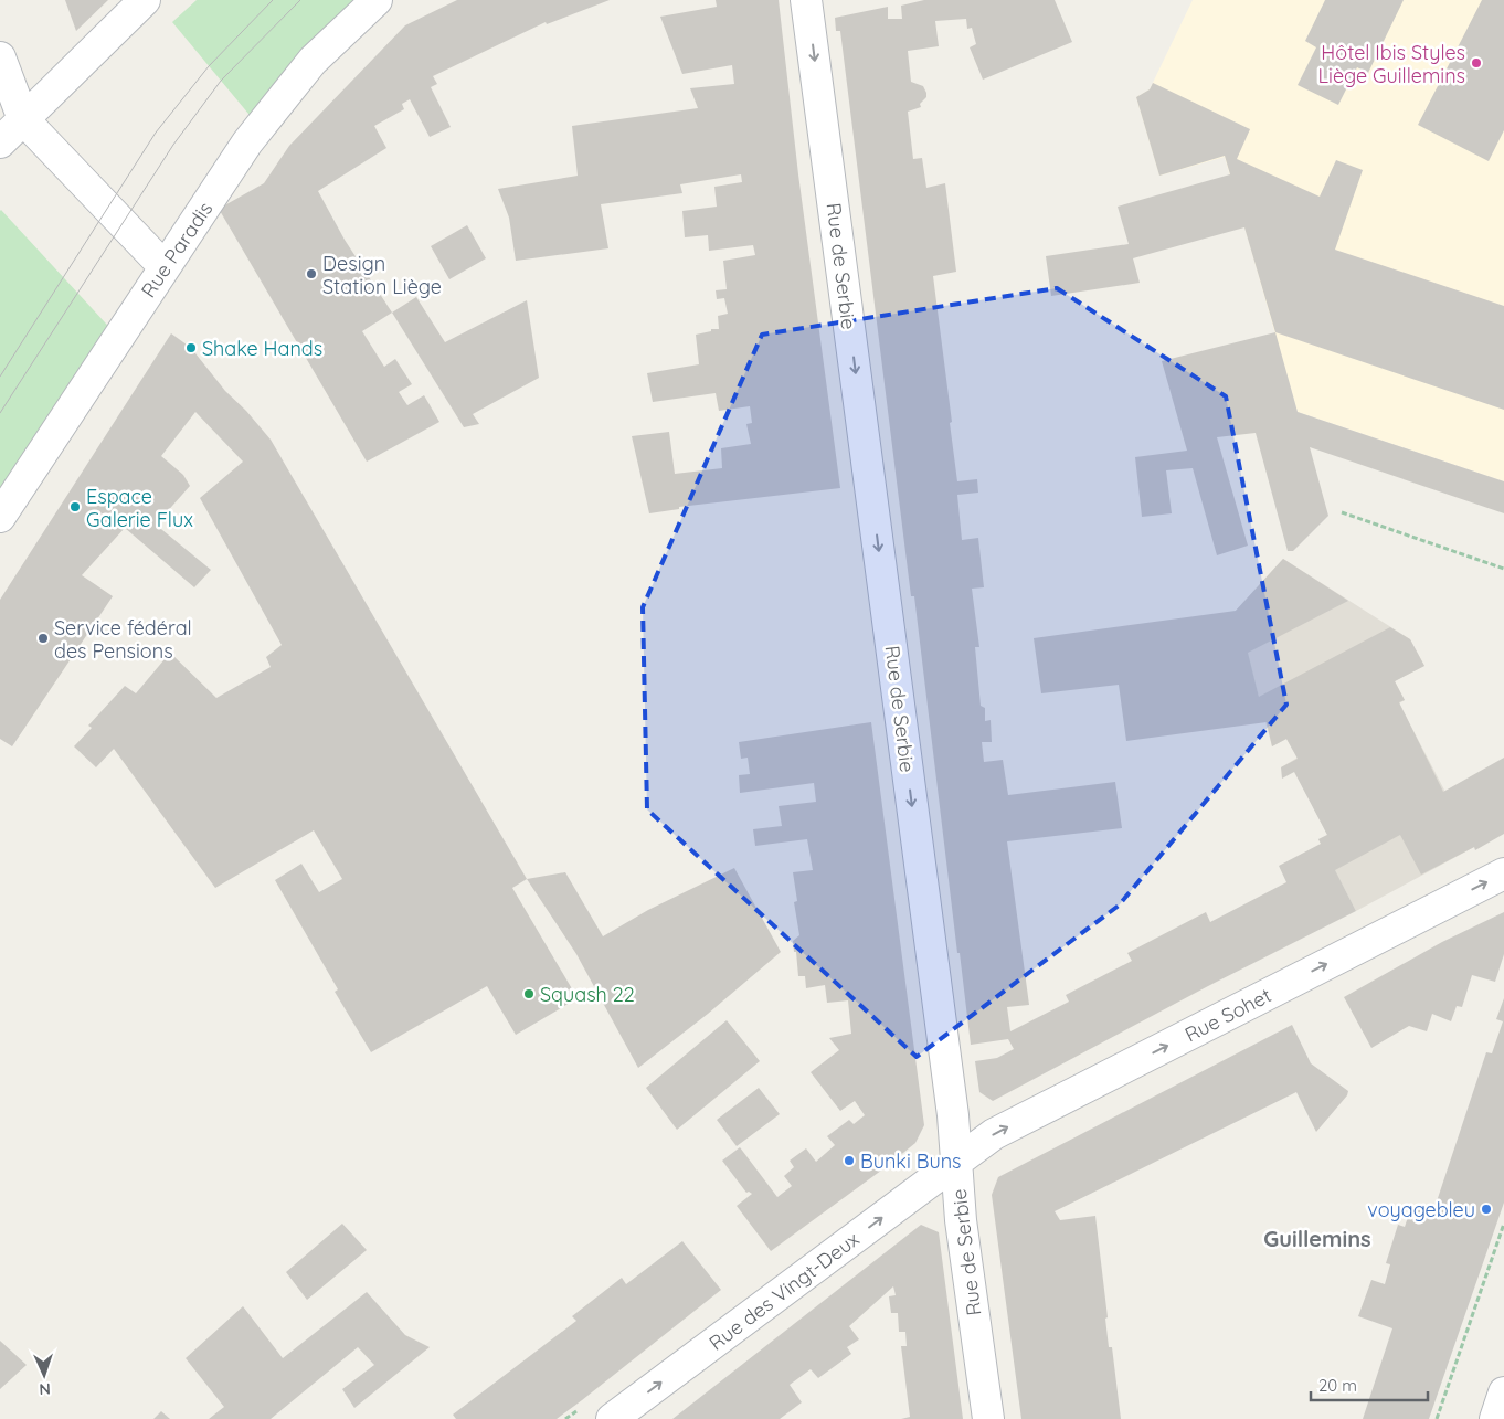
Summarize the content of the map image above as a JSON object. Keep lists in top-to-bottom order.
{
  "streets": {
    "street": [
      "Rue Paradis",
      "Rue de Serbie",
      "Rue Sohet",
      "Rue des Vingt-Deux"
    ]
  },
  "crossings": [
    ["Rue de Serbie", "Rue Sohet"],
    ["Rue de Serbie", "Rue des Vingt-Deux"],
    ["Rue Sohet", "Rue des Vingt-Deux"]
  ],
  "one_way": ["Rue de Serbie", "Rue Sohet", "Rue des Vingt-Deux"],
  "districts": ["Guillemins"],
  "places": [
    "Hôtel Ibis Styles Liège Guillemins",
    "Design Station Liège",
    "Shake Hands",
    "Espace Galerie Flux",
    "Service fédéral des Pensions",
    "Squash 22",
    "Bunki Buns",
    "voyagebleu"
  ],
  "scale_bar": "20 m",
  "north": "bottom"
}
